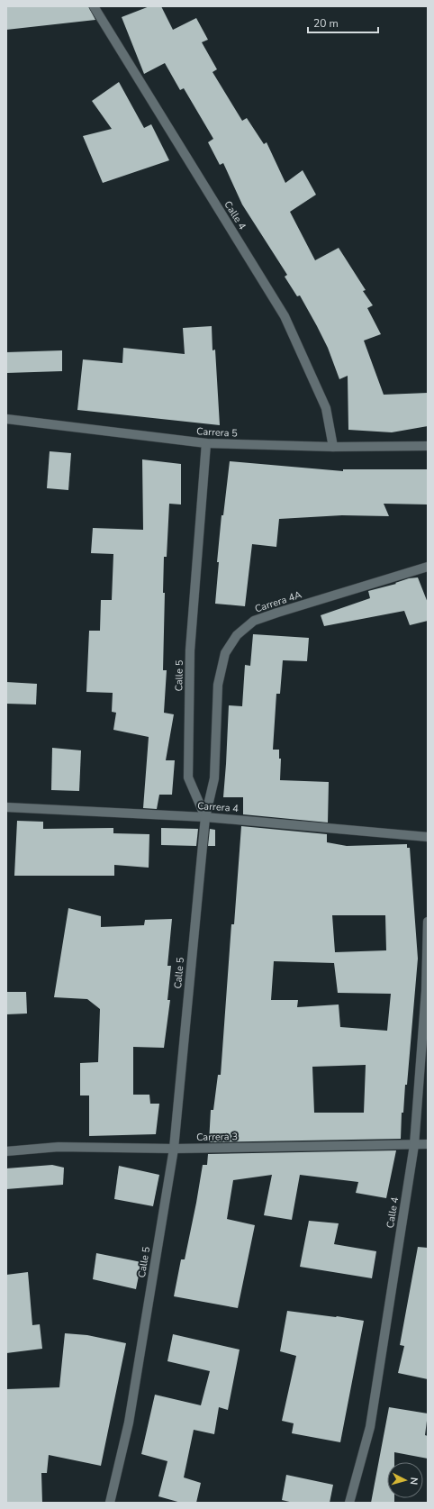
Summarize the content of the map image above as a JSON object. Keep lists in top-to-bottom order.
{
  "streets": {
    "street": [
      "Calle 4",
      "Carrera 5",
      "Carrera 4A",
      "Calle 5",
      "Carrera 4",
      "Carrera 3"
    ]
  },
  "crossings": [
    ["Calle 4", "Carrera 5"],
    ["Calle 4", "Carrera 3"],
    ["Carrera 5", "Calle 5"],
    ["Carrera 4A", "Calle 5"],
    ["Carrera 4A", "Carrera 4"],
    ["Calle 5", "Carrera 4"],
    ["Calle 5", "Carrera 3"]
  ],
  "scale_bar": "20 m",
  "north": "right"
}
